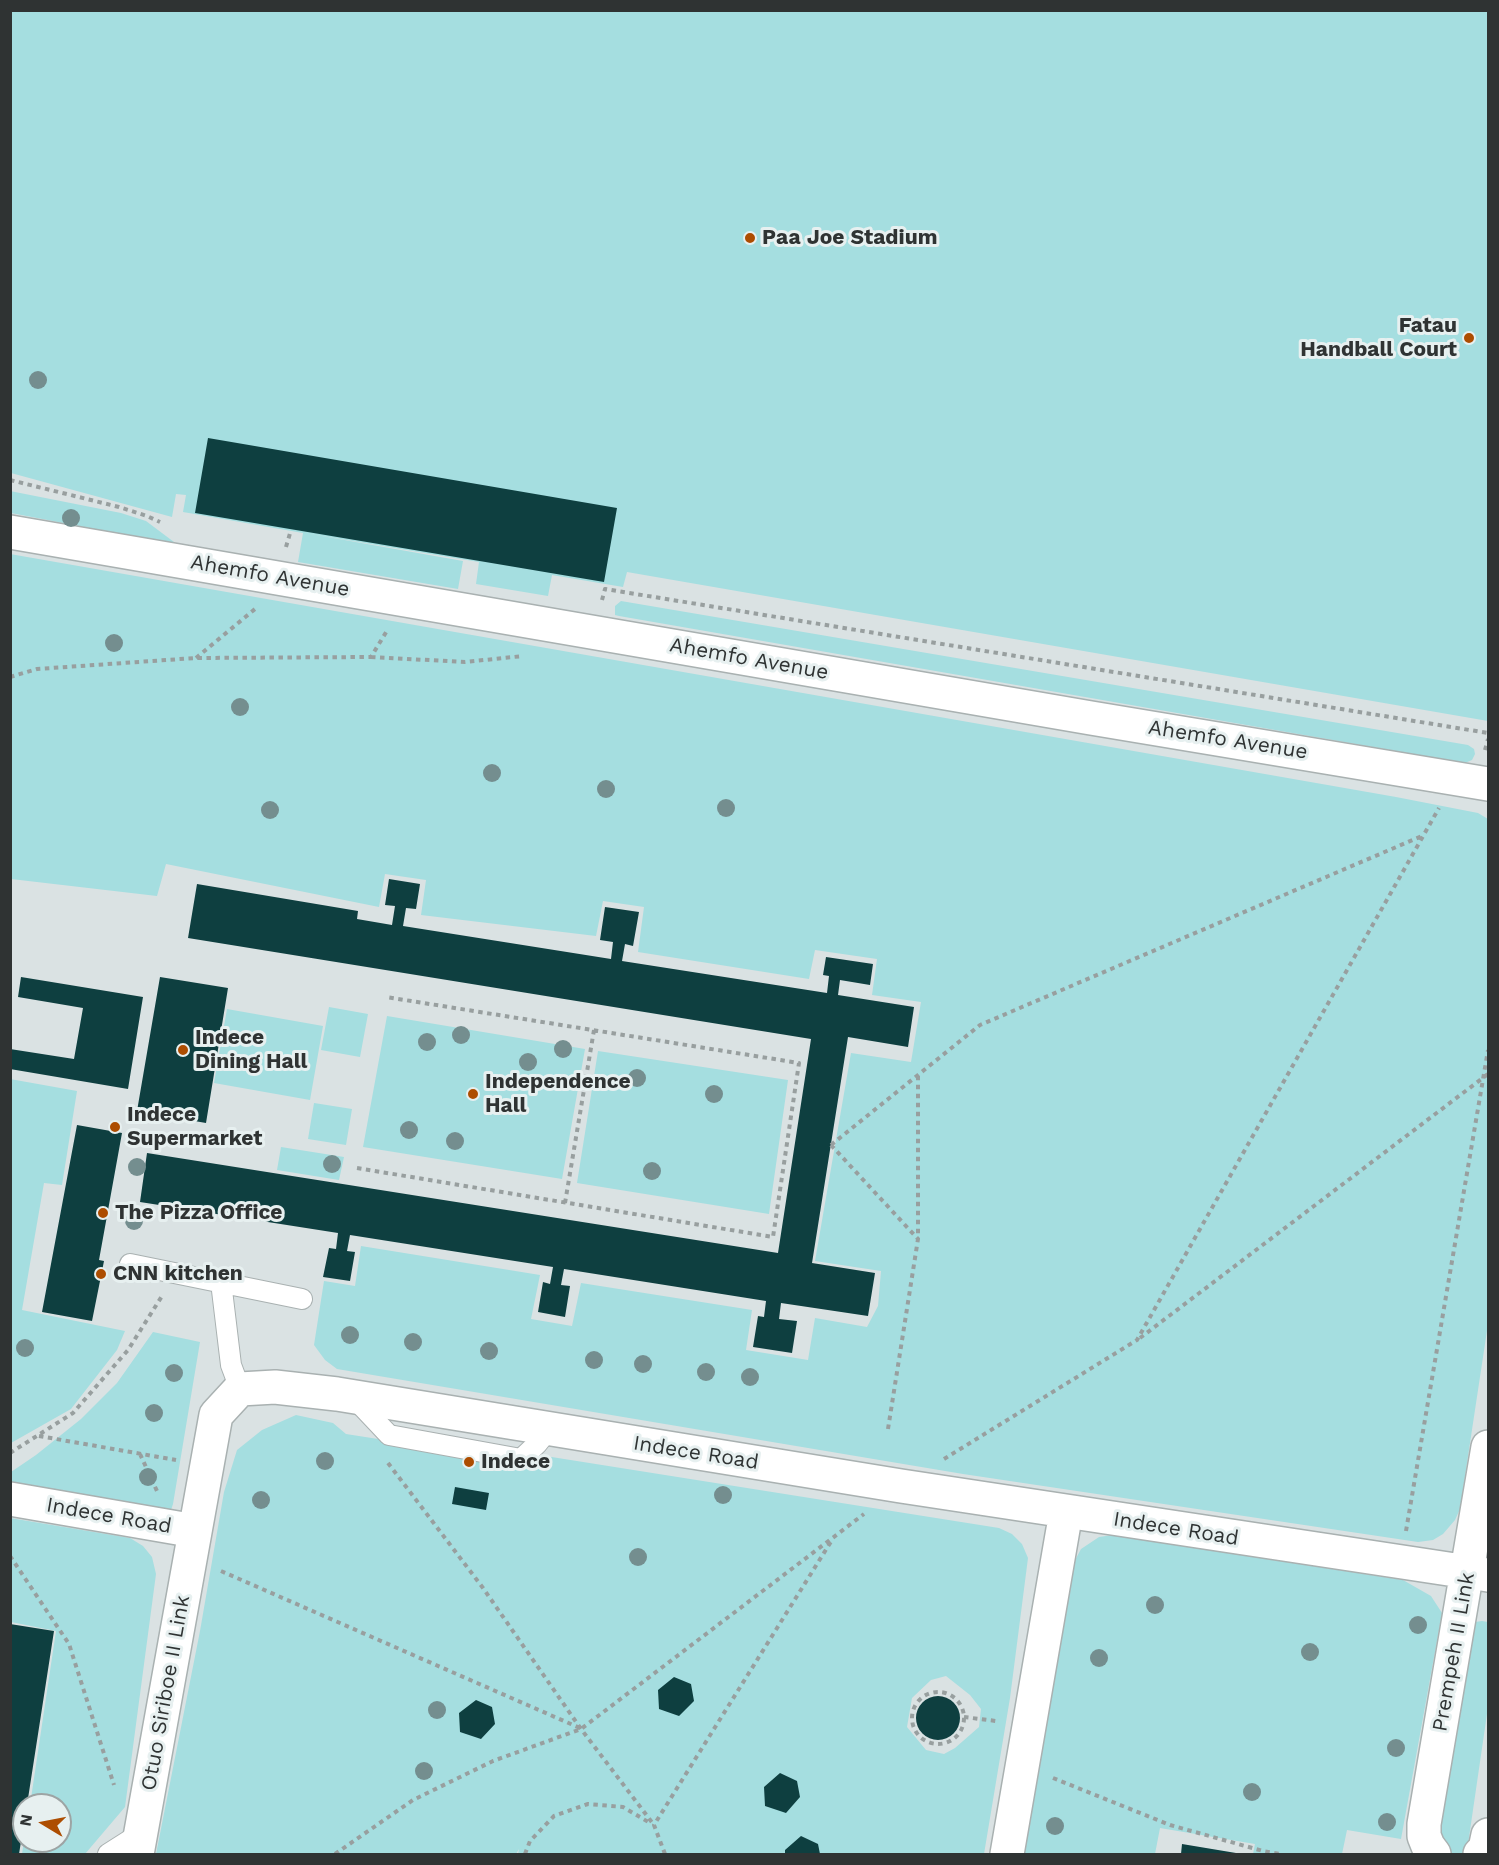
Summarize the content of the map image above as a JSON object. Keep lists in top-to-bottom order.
{
  "streets": {
    "street": [
      "Ahemfo Avenue",
      "Indece Road",
      "Prempeh II Link",
      "Otuo Siriboe II Link"
    ]
  },
  "crossings": [
    ["Indece Road", "Prempeh II Link"],
    ["Indece Road", "Otuo Siriboe II Link"]
  ],
  "places": [
    "Paa Joe Stadium",
    "Fatau Handball Court",
    "Indece Dining Hall",
    "Independence Hall",
    "Indece Supermarket",
    "The Pizza Office",
    "CNN kitchen",
    "Indece"
  ],
  "north": "left"
}
